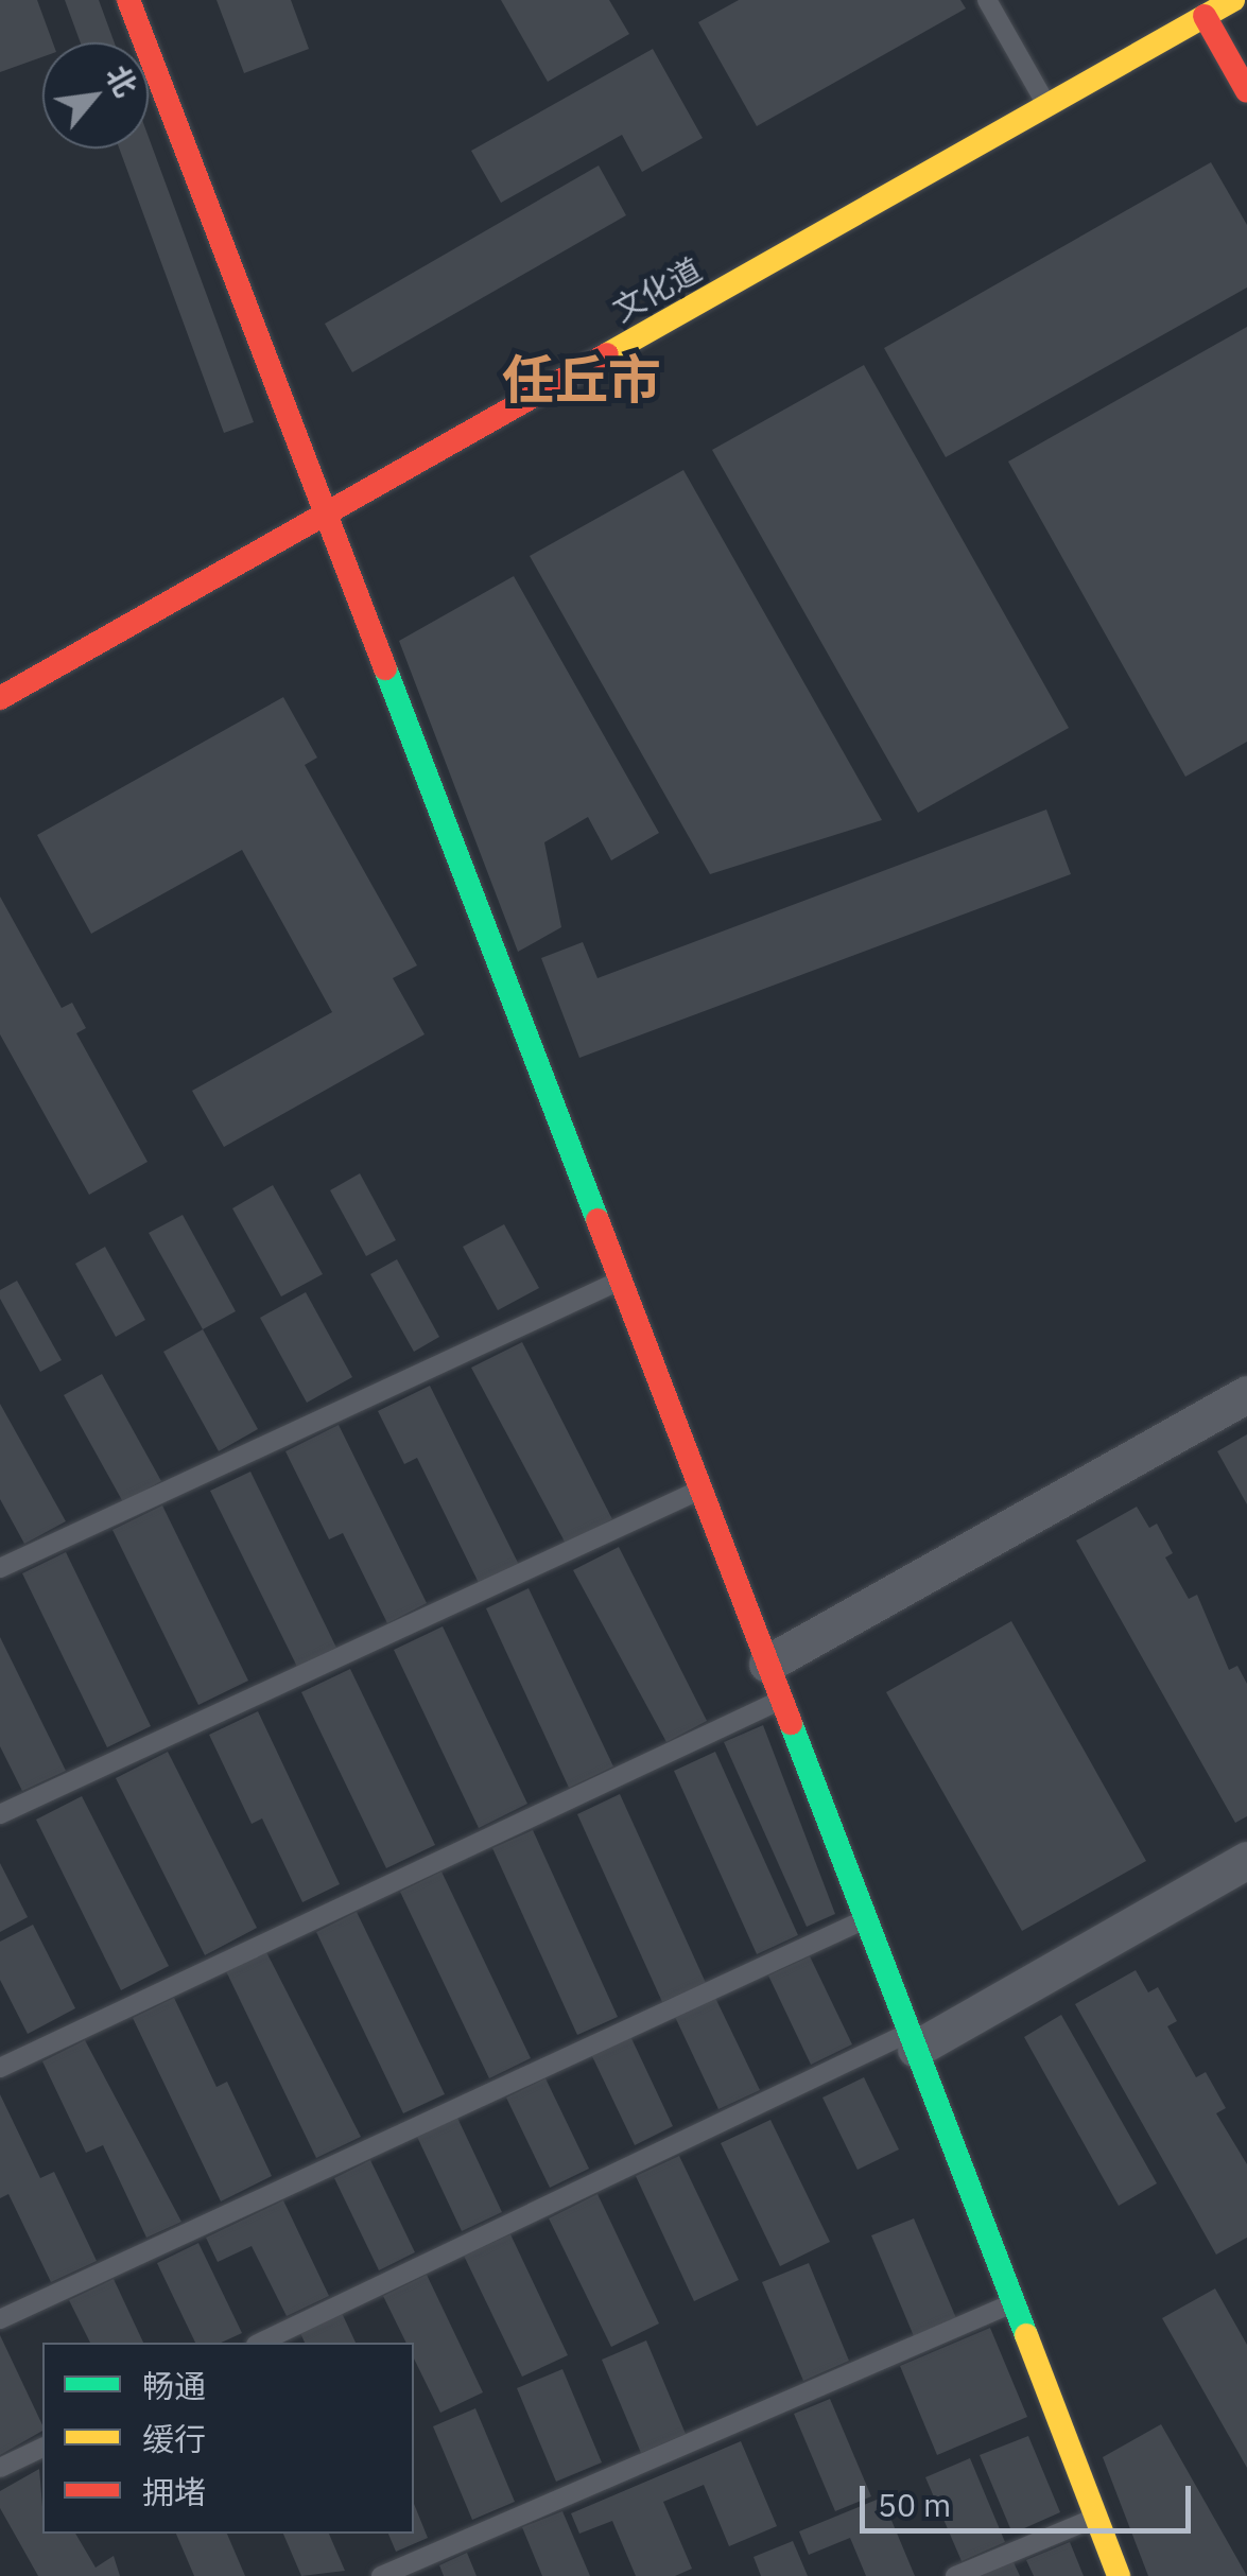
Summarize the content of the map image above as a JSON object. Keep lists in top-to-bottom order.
{
  "streets": {
    "street": ["文化道"]
  },
  "districts": ["任丘市"],
  "legend": ["畅通", "缓行", "拥堵"],
  "scale_bar": "50 m",
  "north": "top right"
}
